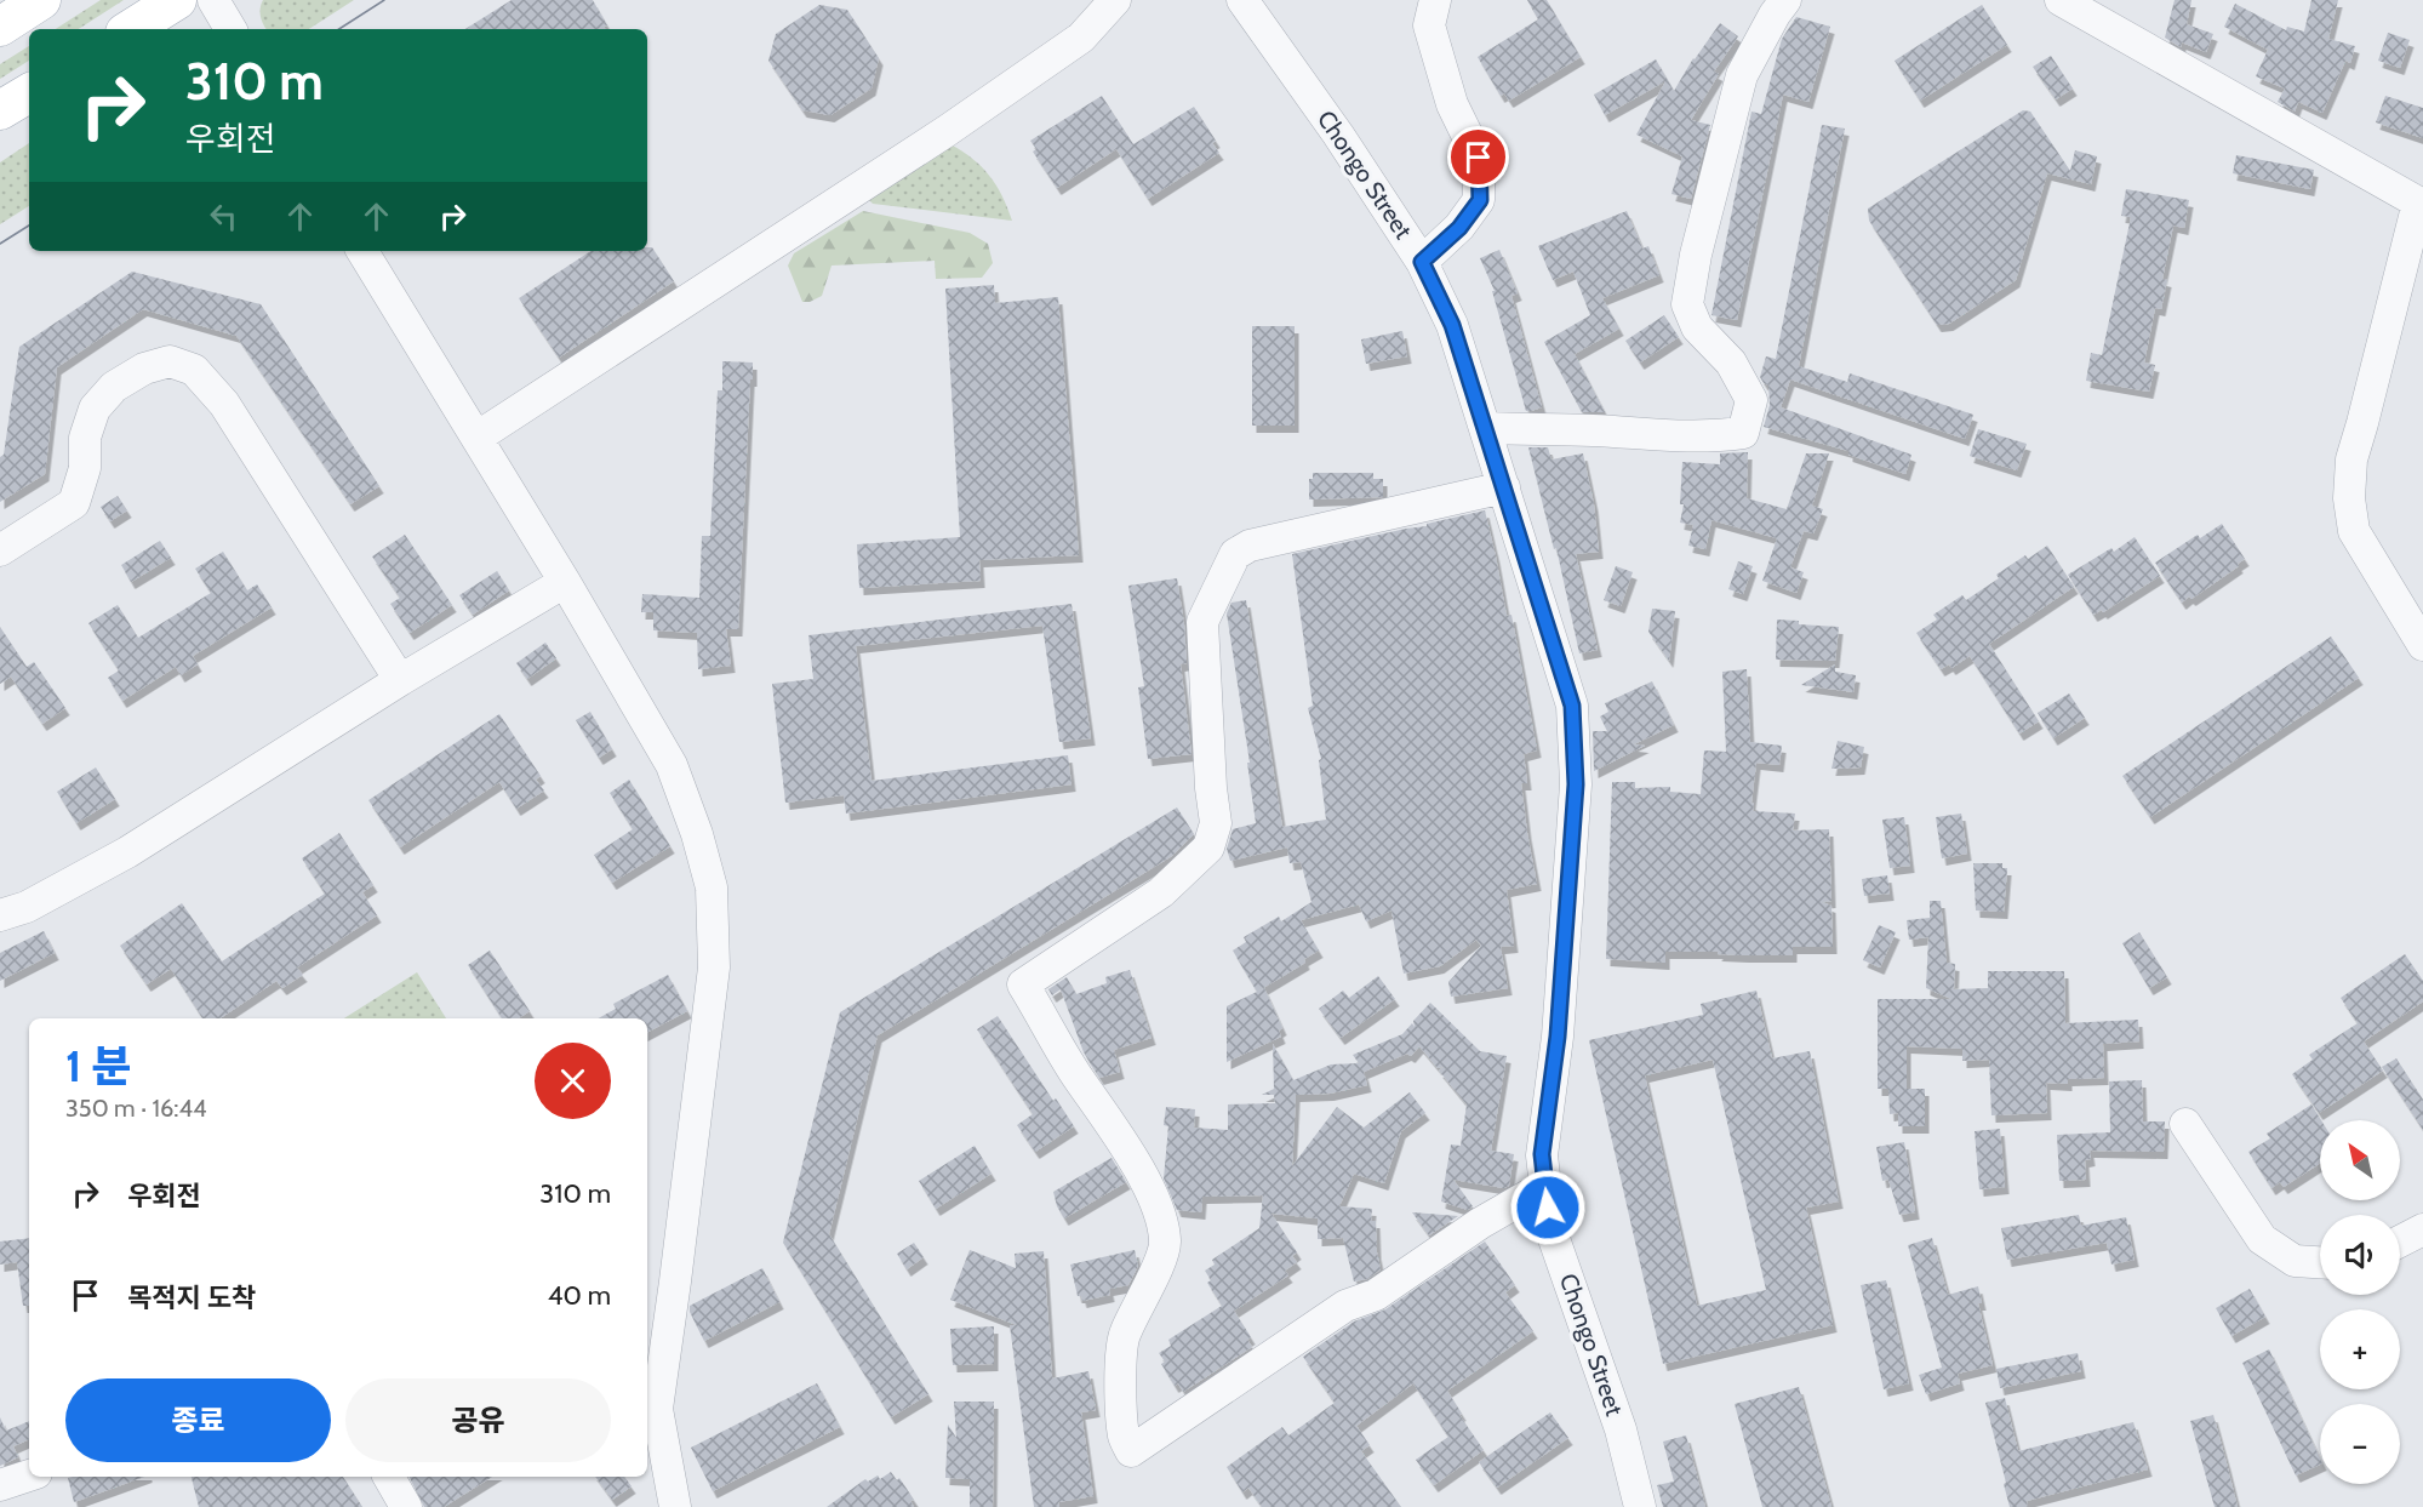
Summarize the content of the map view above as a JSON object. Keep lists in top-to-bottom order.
{
  "streets": {
    "street": ["Chongo Street"]
  },
  "north": "top left",
  "page": {
    "turn": ["310 m", "우회전"],
    "heading": ["1 분", "350 m · 16:44"],
    "map_buttons": ["+", "−"],
    "list": [
      {
        "name": "우회전",
        "value": "310 m"
      },
      {
        "name": "목적지 도착",
        "value": "40 m"
      }
    ],
    "buttons": ["종료", "공유"]
  }
}
